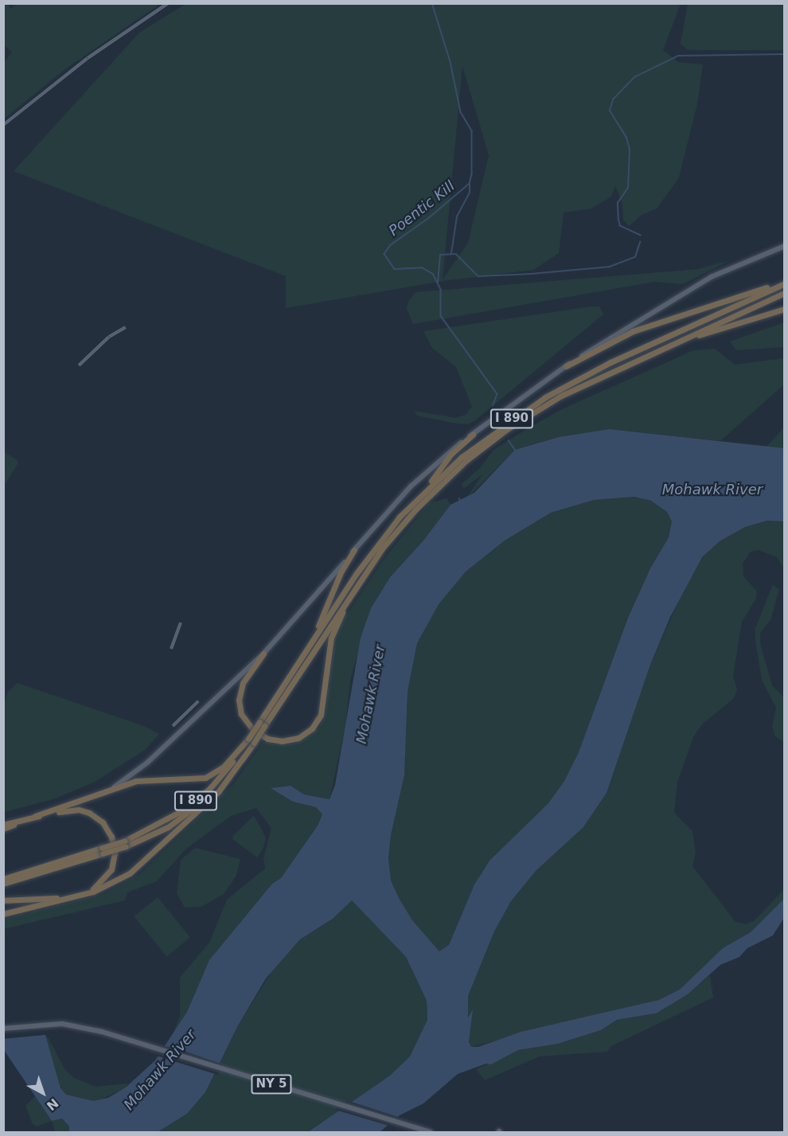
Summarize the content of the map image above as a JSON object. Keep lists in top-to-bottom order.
{
  "streets": {
    "highway": ["I 890"],
    "main road": ["NY 5"]
  },
  "water": ["Poentic Kill", "Mohawk River"],
  "north": "bottom right"
}
